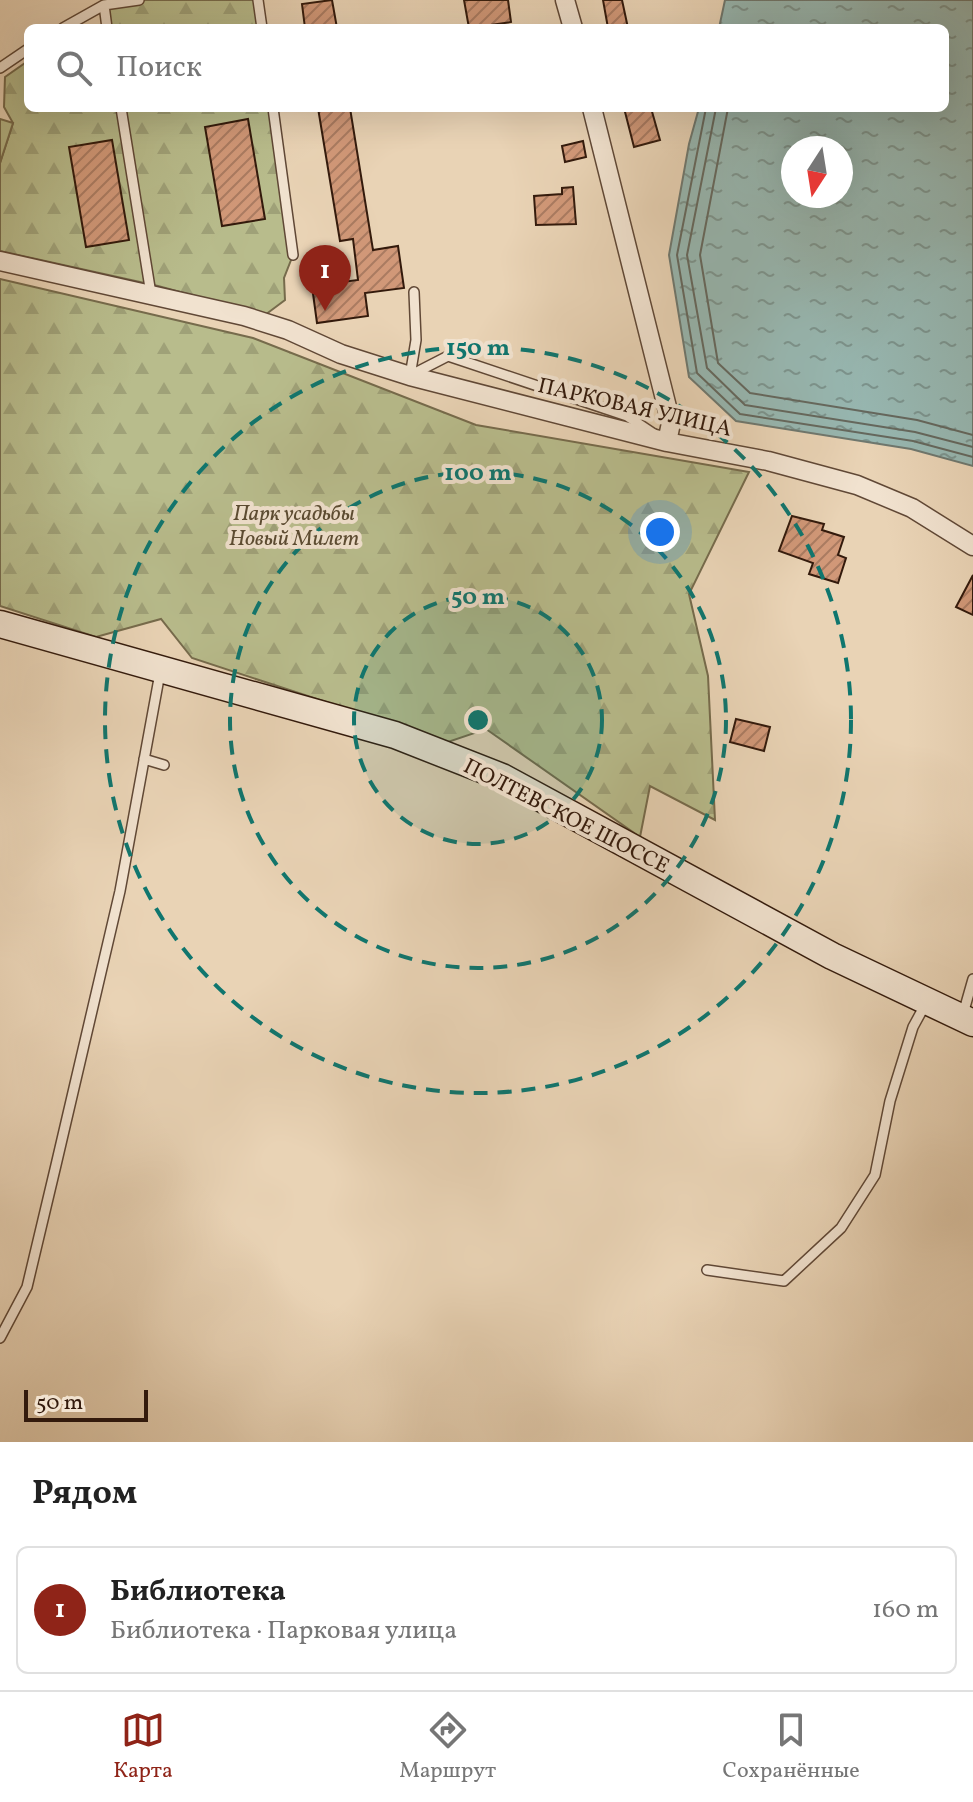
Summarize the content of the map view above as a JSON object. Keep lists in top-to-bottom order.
{
  "streets": {
    "street": ["ПАРКОВАЯ УЛИЦА", "ПОЛТЕВСКОЕ ШОССЕ"]
  },
  "parks": ["Парк усадьбы Новый Милет"],
  "scale_bar": "50 m",
  "north": "bottom",
  "page": {
    "search": "Поиск",
    "pins": "1",
    "scale": "50 m",
    "heading": "Рядом",
    "list": [
      {
        "mark": "1",
        "name": "Библиотека",
        "note": "Библиотека · Парковая улица",
        "value": "160 m"
      }
    ],
    "nav": ["Карта", "Маршрут", "Сохранённые"]
  },
  "rings": ["150 m", "100 m", "50 m"]
}
